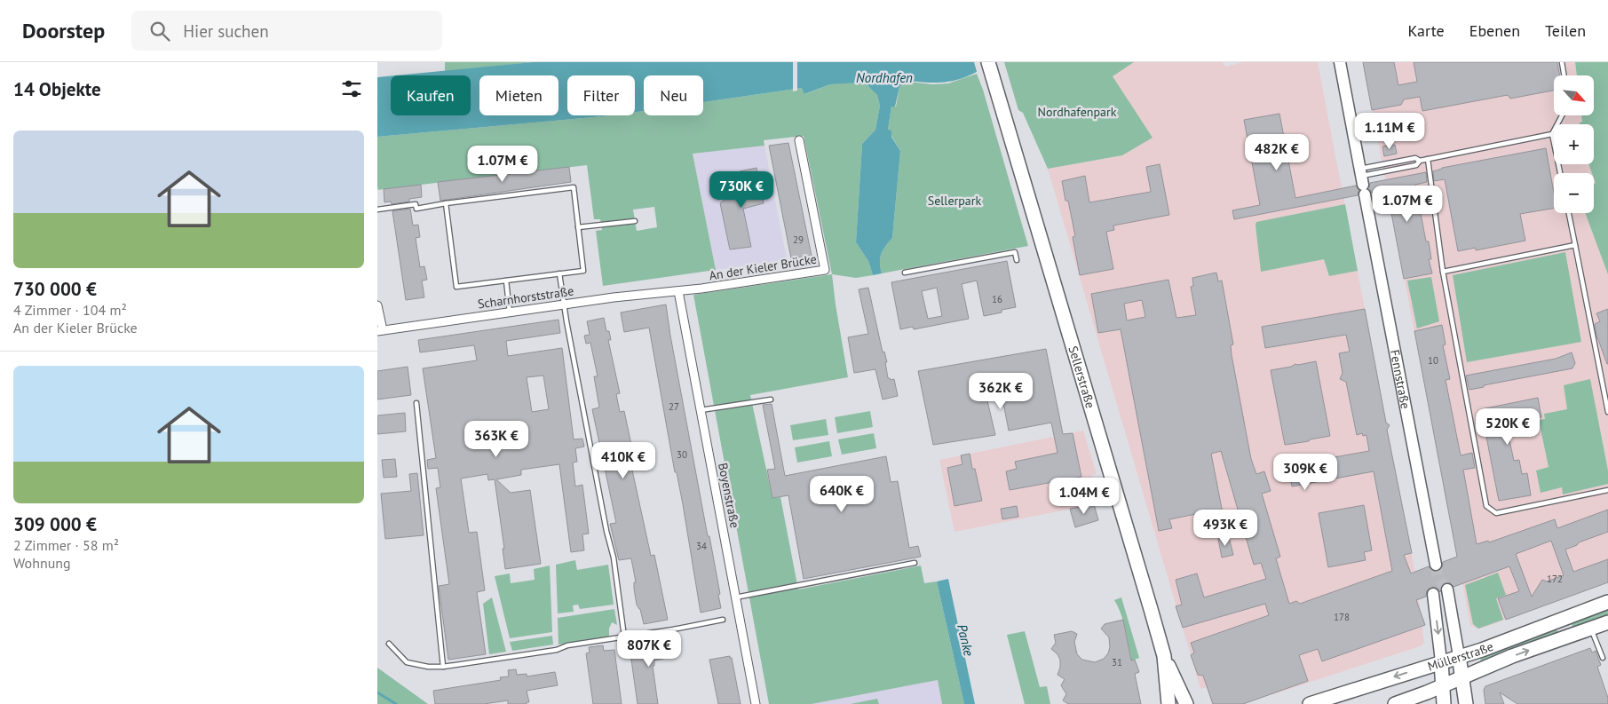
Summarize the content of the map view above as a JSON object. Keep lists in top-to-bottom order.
{
  "streets": {
    "main road": ["Sellerstraße", "Fennstraße", "Müllerstraße"],
    "street": ["An der Kieler Brücke", "Scharnhorststraße", "Boyenstraße"]
  },
  "crossings": [
    ["An der Kieler Brücke", "Scharnhorststraße"],
    ["An der Kieler Brücke", "Boyenstraße"],
    ["Scharnhorststraße", "Boyenstraße"]
  ],
  "water": ["Nordhafen", "Panke"],
  "parks": ["Nordhafenpark", "Sellerpark"],
  "house_numbers": [
    "29",
    "16",
    "10",
    "27",
    "30",
    "34",
    "172",
    "178",
    "31"
  ],
  "north": "bottom right",
  "page": {
    "header": "Doorstep",
    "search": "Hier suchen",
    "nav": ["Karte", "Ebenen", "Teilen"],
    "heading": "14 Objekte",
    "map_buttons": ["+", "−"],
    "chip": [
      "Kaufen",
      "Mieten",
      "Filter",
      "Neu"
    ],
    "price": [
      "1.11M €",
      "482K €",
      "1.07M €",
      "730K €",
      "1.07M €",
      "362K €",
      "520K €",
      "363K €",
      "410K €",
      "309K €",
      "640K €",
      "1.04M €",
      "493K €",
      "807K €"
    ],
    "list": [
      {
        "name": "730 000 €",
        "note": "4 Zimmer · 104 m² · An der Kieler Brücke"
      },
      {
        "name": "309 000 €",
        "note": "2 Zimmer · 58 m² · Wohnung"
      }
    ]
  }
}
